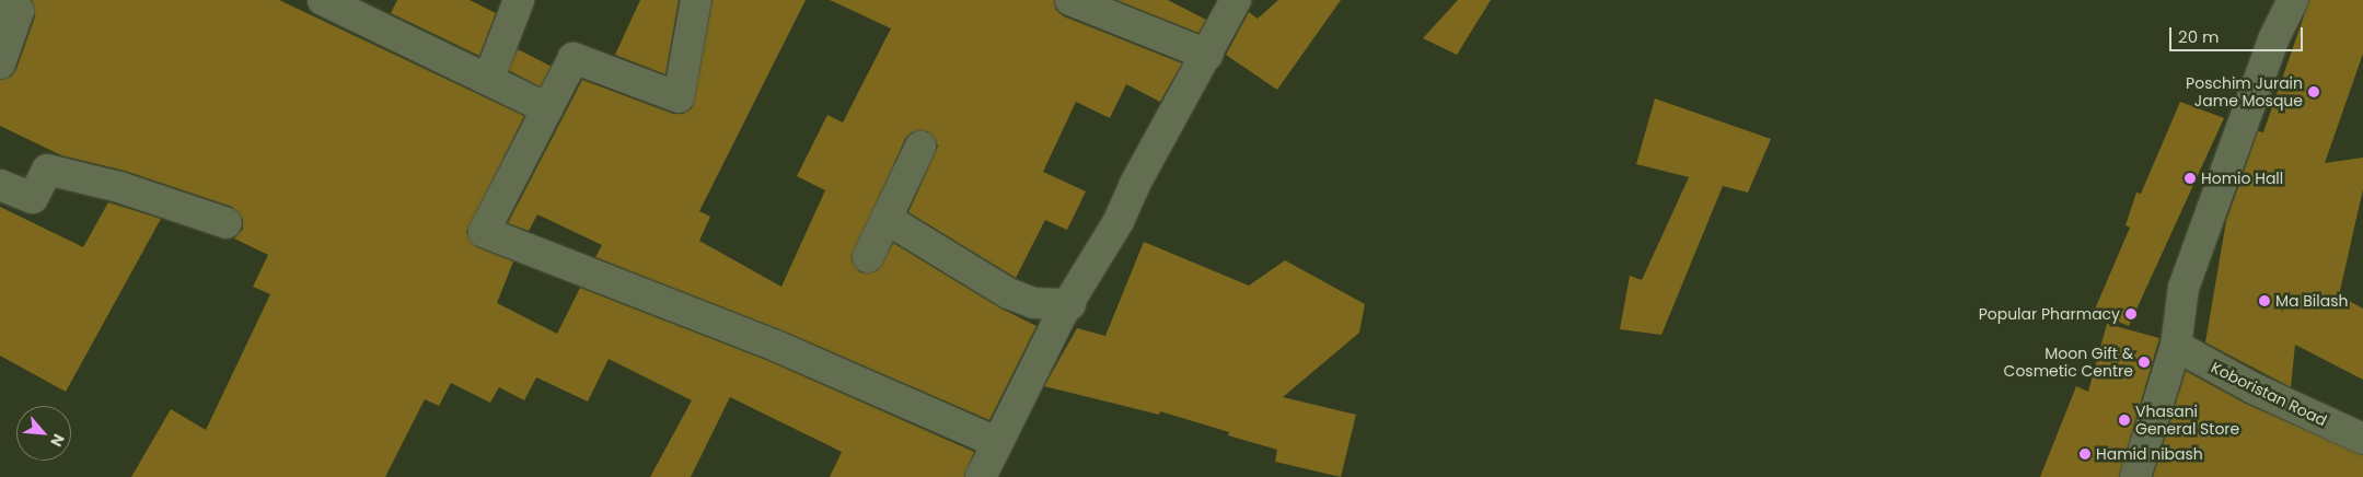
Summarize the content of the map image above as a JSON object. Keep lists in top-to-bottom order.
{
  "streets": {
    "street": ["Koboristan Road"]
  },
  "places": [
    "Poschim Jurain Jame Mosque",
    "Homio Hall",
    "Ma Bilash",
    "Popular Pharmacy",
    "Moon Gift & Cosmetic Centre",
    "Vhasani General Store",
    "Hamid nibash"
  ],
  "scale_bar": "20 m",
  "north": "bottom right"
}
